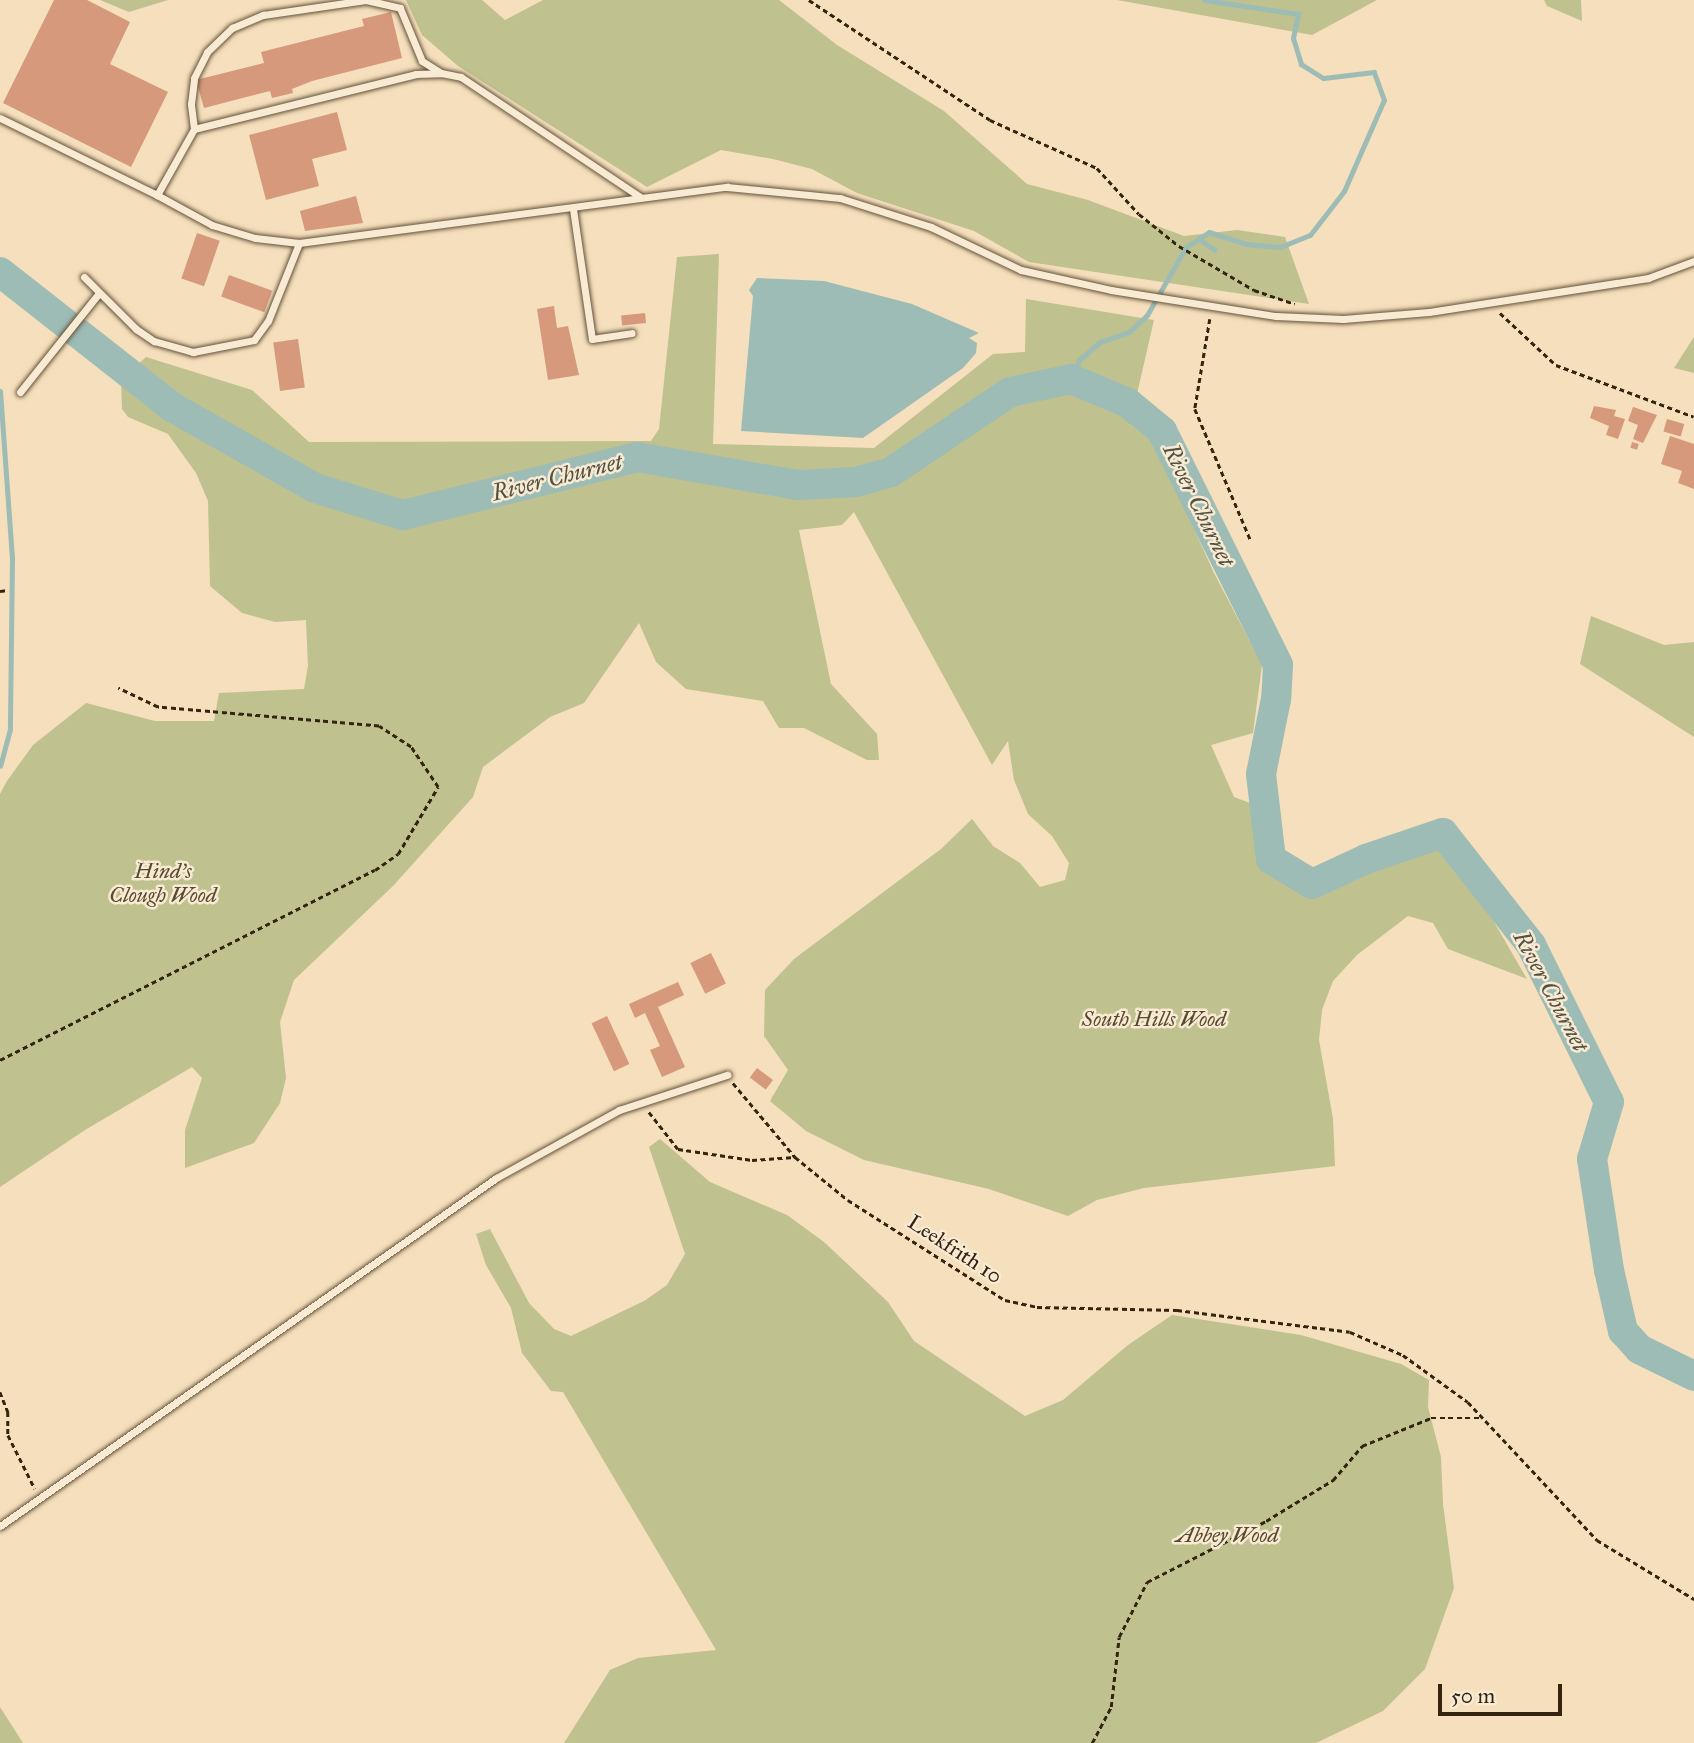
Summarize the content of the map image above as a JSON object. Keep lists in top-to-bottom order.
{
  "streets": {
    "path": ["Leekfrith 10"]
  },
  "water": ["River Churnet"],
  "parks": ["Hind's Clough Wood", "South Hills Wood", "Abbey Wood"],
  "scale_bar": "50 m"
}
